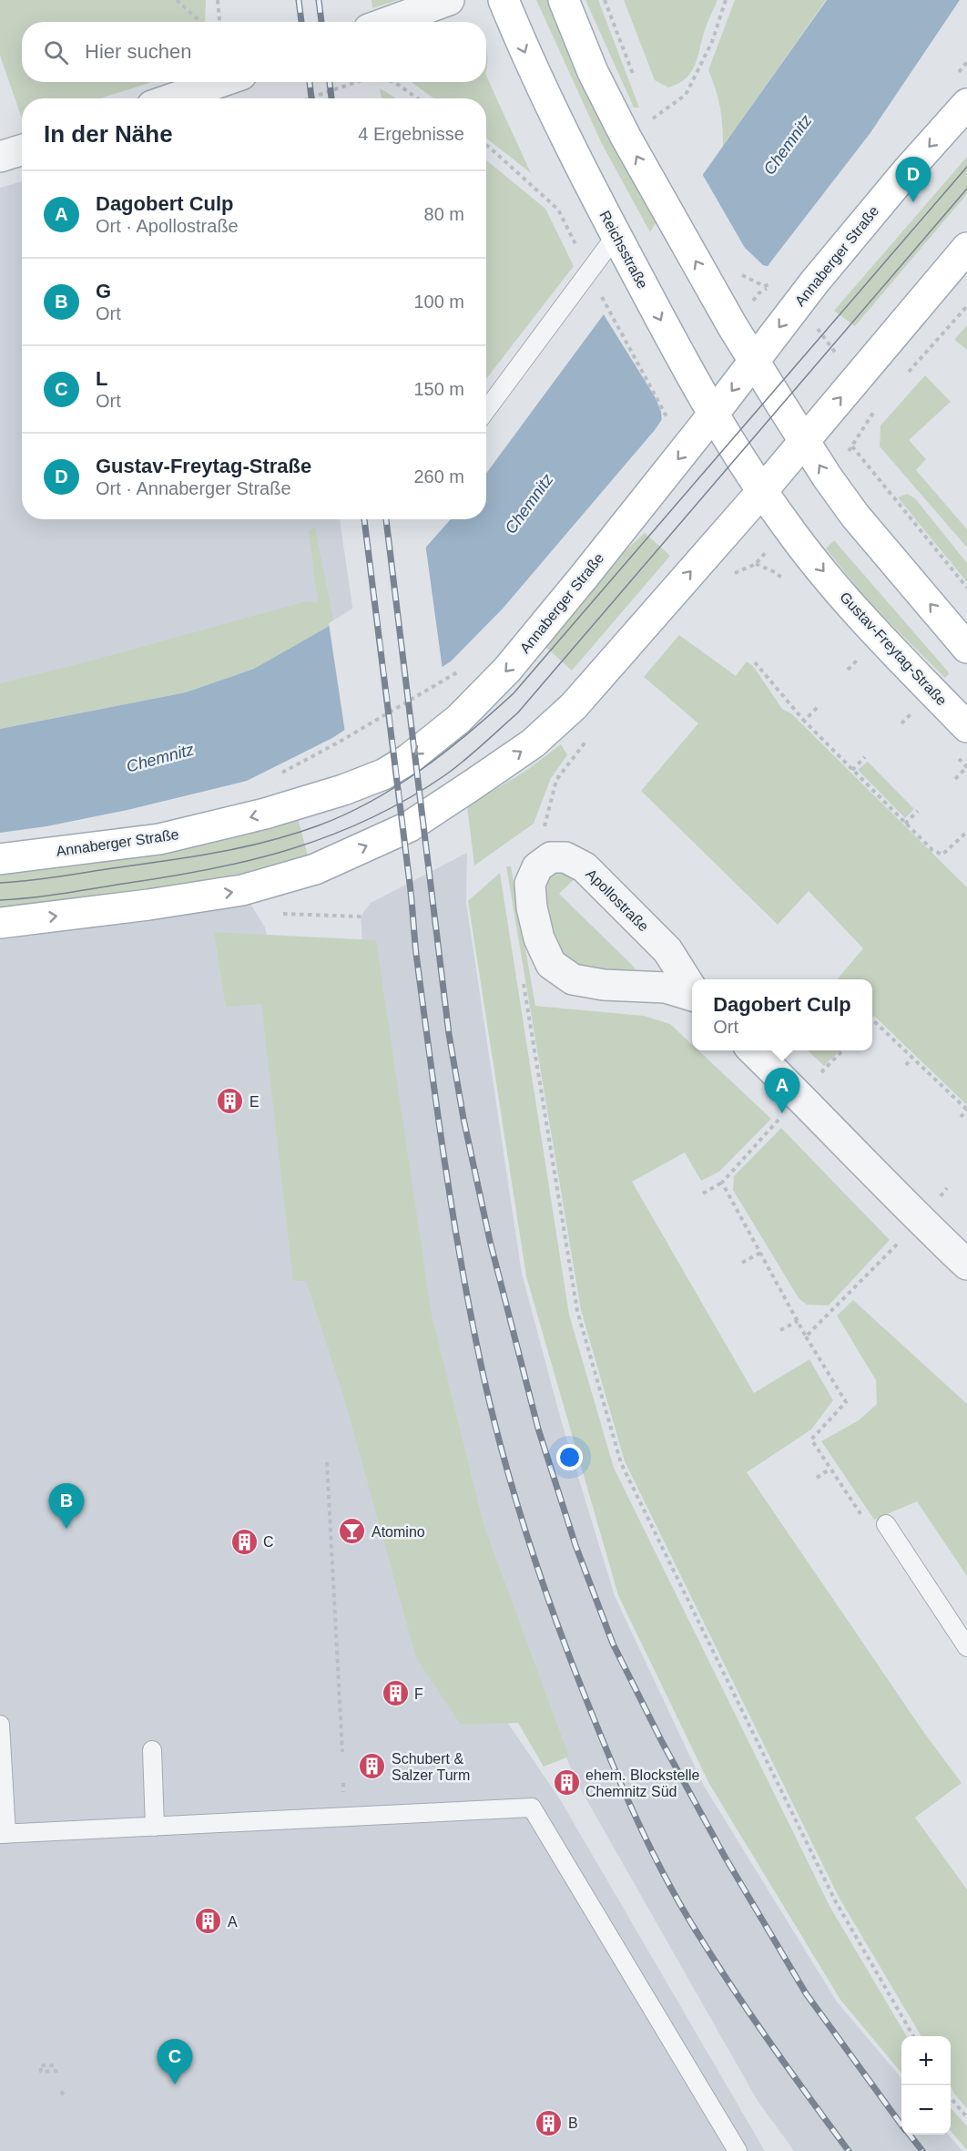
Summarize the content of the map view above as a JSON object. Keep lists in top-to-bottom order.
{
  "streets": {
    "main road": ["Reichsstraße", "Annaberger Straße", "Gustav-Freytag-Straße"],
    "street": ["Apollostraße"]
  },
  "crossings": [
    ["Reichsstraße", "Annaberger Straße"],
    ["Reichsstraße", "Gustav-Freytag-Straße"]
  ],
  "water": ["Chemnitz"],
  "places": {
    "building": [
      "E",
      "C",
      "F",
      "Schubert & Salzer Turm",
      "ehem. Blockstelle Chemnitz Süd",
      "A",
      "B"
    ],
    "bar": ["Atomino"]
  },
  "page": {
    "search": "Hier suchen",
    "heading": ["In der Nähe", "4 Ergebnisse"],
    "pins": [
      "D",
      "A",
      "B",
      "C"
    ],
    "list": [
      {
        "mark": "A",
        "name": "Dagobert Culp",
        "note": "Ort · Apollostraße",
        "value": "80 m"
      },
      {
        "mark": "B",
        "name": "G",
        "note": "Ort",
        "value": "100 m"
      },
      {
        "mark": "C",
        "name": "L",
        "note": "Ort",
        "value": "150 m"
      },
      {
        "mark": "D",
        "name": "Gustav-Freytag-Straße",
        "note": "Ort · Annaberger Straße",
        "value": "260 m"
      }
    ],
    "popup": ["Dagobert Culp", "Ort"],
    "map_buttons": ["+", "−"]
  }
}
